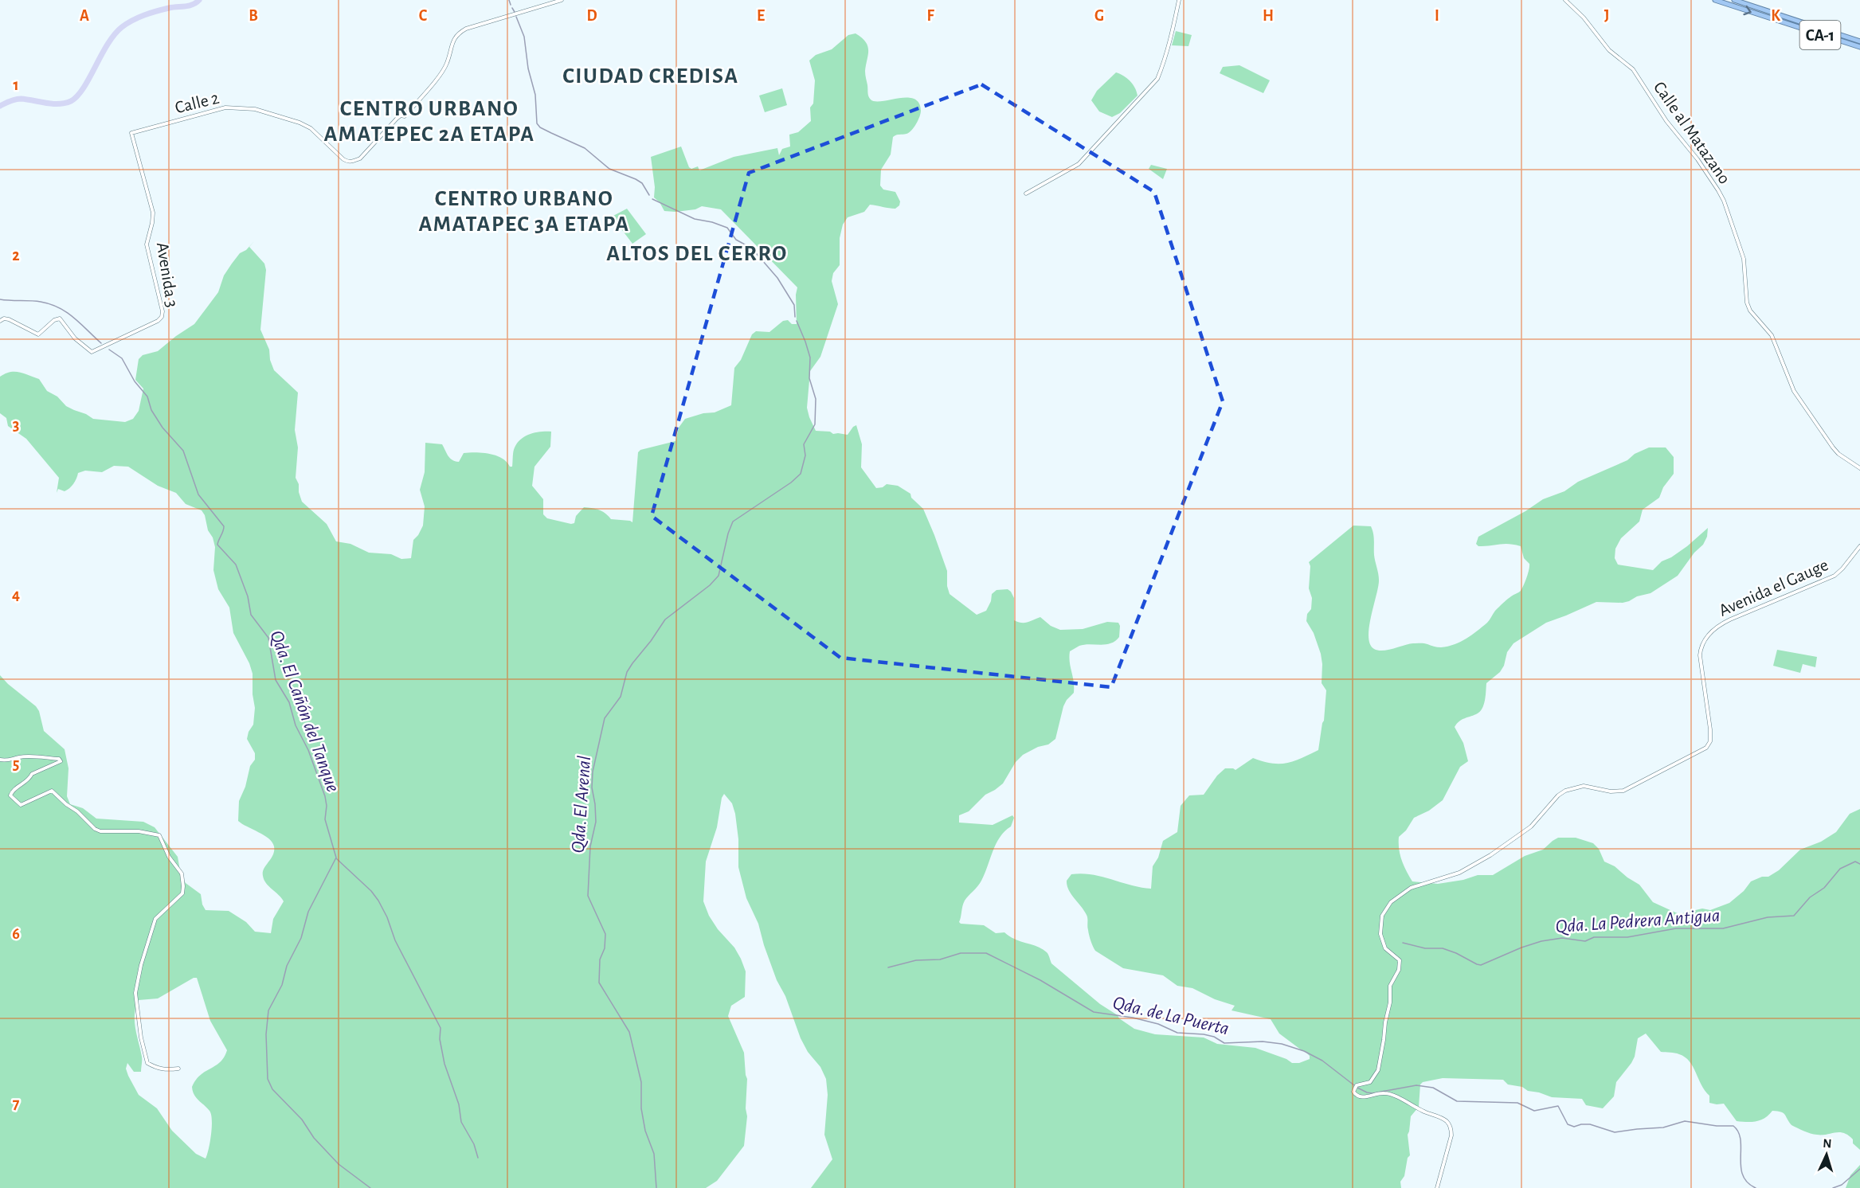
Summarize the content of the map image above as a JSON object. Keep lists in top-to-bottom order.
{
  "streets": {
    "highway": ["CA-1"],
    "street": [
      "Calle 2",
      "Calle al Matazano",
      "Avenida 3",
      "Avenida el Gauge"
    ]
  },
  "crossings": [
    ["Calle 2", "Avenida 3"]
  ],
  "districts": [
    "CIUDAD CREDISA",
    "CENTRO URBANO AMATEPEC 2A ETAPA",
    "CENTRO URBANO AMATAPEC 3A ETAPA",
    "ALTOS DEL CERRO"
  ],
  "water": [
    "Qda. El Cañón del Tanque",
    "Qda. El Arenal",
    "Qda. La Pedrera Antigua",
    "Qda. de La Puerta"
  ],
  "north": "top",
  "grid": {
    "columns": [
      "A",
      "B",
      "C",
      "D",
      "E",
      "F",
      "G",
      "H",
      "I",
      "J",
      "K"
    ],
    "rows": [
      "1",
      "2",
      "3",
      "4",
      "5",
      "6",
      "7"
    ]
  }
}
